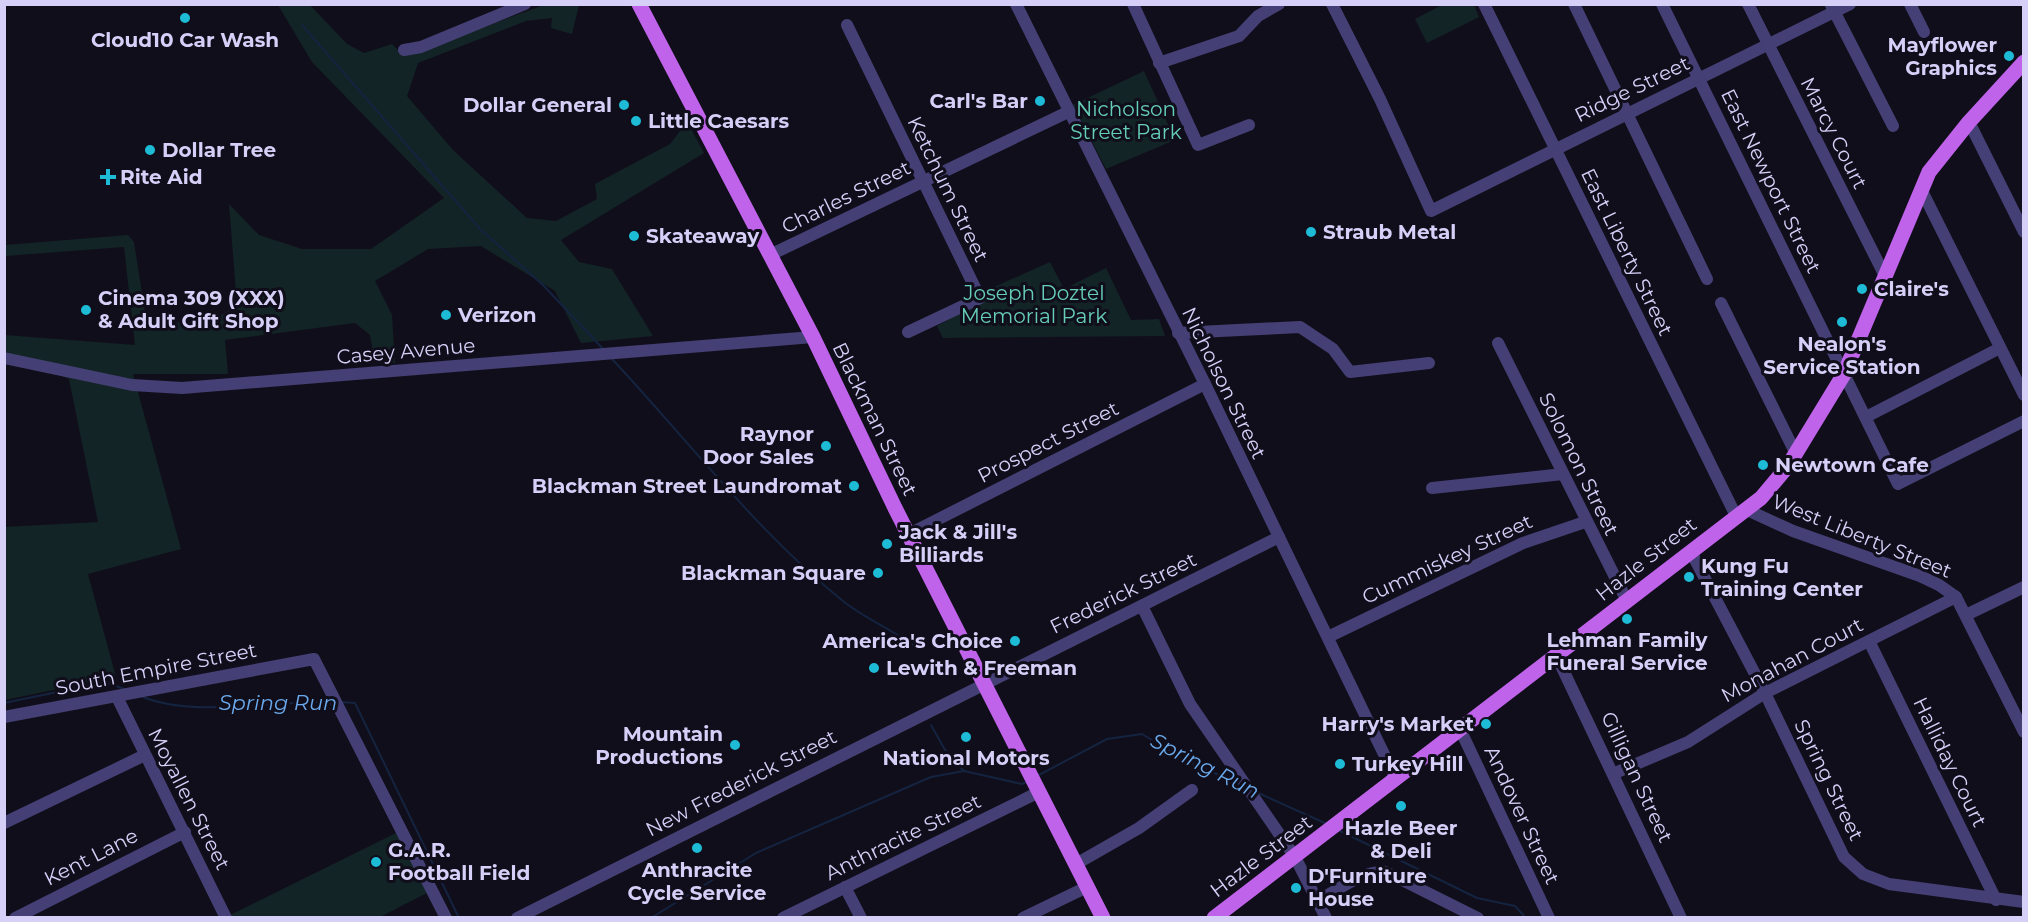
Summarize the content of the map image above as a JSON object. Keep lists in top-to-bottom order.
{
  "streets": {
    "main road": ["Blackman Street", "Hazle Street"],
    "street": [
      "Ridge Street",
      "Marcy Court",
      "East Newport Street",
      "Ketchum Street",
      "Charles Street",
      "East Liberty Street",
      "Casey Avenue",
      "Nicholson Street",
      "Prospect Street",
      "Solomon Street",
      "West Liberty Street",
      "Cummiskey Street",
      "Frederick Street",
      "Monahan Court",
      "South Empire Street",
      "Halliday Court",
      "Gilligan Street",
      "Spring Street",
      "New Frederick Street",
      "Moyallen Street",
      "Andover Street",
      "Anthracite Street",
      "Kent Lane"
    ]
  },
  "crossings": [
    ["Ridge Street", "Marcy Court"],
    ["Ridge Street", "East Newport Street"],
    ["Ridge Street", "East Liberty Street"],
    ["Marcy Court", "Hazle Street"],
    ["East Newport Street", "Hazle Street"],
    ["Ketchum Street", "Charles Street"],
    ["Charles Street", "Nicholson Street"],
    ["Charles Street", "Blackman Street"],
    ["East Liberty Street", "West Liberty Street"],
    ["East Liberty Street", "Hazle Street"],
    ["Casey Avenue", "Blackman Street"],
    ["Nicholson Street", "Prospect Street"],
    ["Nicholson Street", "Cummiskey Street"],
    ["Nicholson Street", "Hazle Street"],
    ["Nicholson Street", "Frederick Street"],
    ["Blackman Street", "Prospect Street"],
    ["Blackman Street", "Frederick Street"],
    ["Blackman Street", "New Frederick Street"],
    ["Blackman Street", "Anthracite Street"],
    ["Solomon Street", "Cummiskey Street"],
    ["Solomon Street", "Hazle Street"],
    ["West Liberty Street", "Hazle Street"],
    ["West Liberty Street", "Monahan Court"],
    ["Hazle Street", "Gilligan Street"],
    ["Hazle Street", "Spring Street"],
    ["Hazle Street", "Andover Street"],
    ["Frederick Street", "New Frederick Street"],
    ["Monahan Court", "Halliday Court"],
    ["Monahan Court", "Gilligan Street"],
    ["Monahan Court", "Spring Street"],
    ["South Empire Street", "Moyallen Street"],
    ["Halliday Court", "Spring Street"],
    ["Moyallen Street", "Kent Lane"]
  ],
  "water": ["Spring Run"],
  "parks": ["Nicholson Street Park", "Joseph Doztel Memorial Park"],
  "places": {
    "other": [
      "Cloud10 Car Wash",
      "Mayflower Graphics",
      "Carl's Bar",
      "Dollar General",
      "Little Caesars",
      "Dollar Tree",
      "Straub Metal",
      "Skateaway",
      "Claire's",
      "Cinema 309 (XXX) & Adult Gift Shop",
      "Verizon",
      "Nealon's Service Station",
      "Raynor Door Sales",
      "Newtown Cafe",
      "Blackman Street Laundromat",
      "Jack & Jill's Billiards",
      "Blackman Square",
      "Kung Fu Training Center",
      "Lehman Family Funeral Service",
      "America's Choice",
      "Lewith & Freeman",
      "Harry's Market",
      "National Motors",
      "Mountain Productions",
      "Turkey Hill",
      "Hazle Beer & Deli",
      "Anthracite Cycle Service",
      "G.A.R. Football Field",
      "D'Furniture House"
    ],
    "health": ["Rite Aid"]
  }
}
